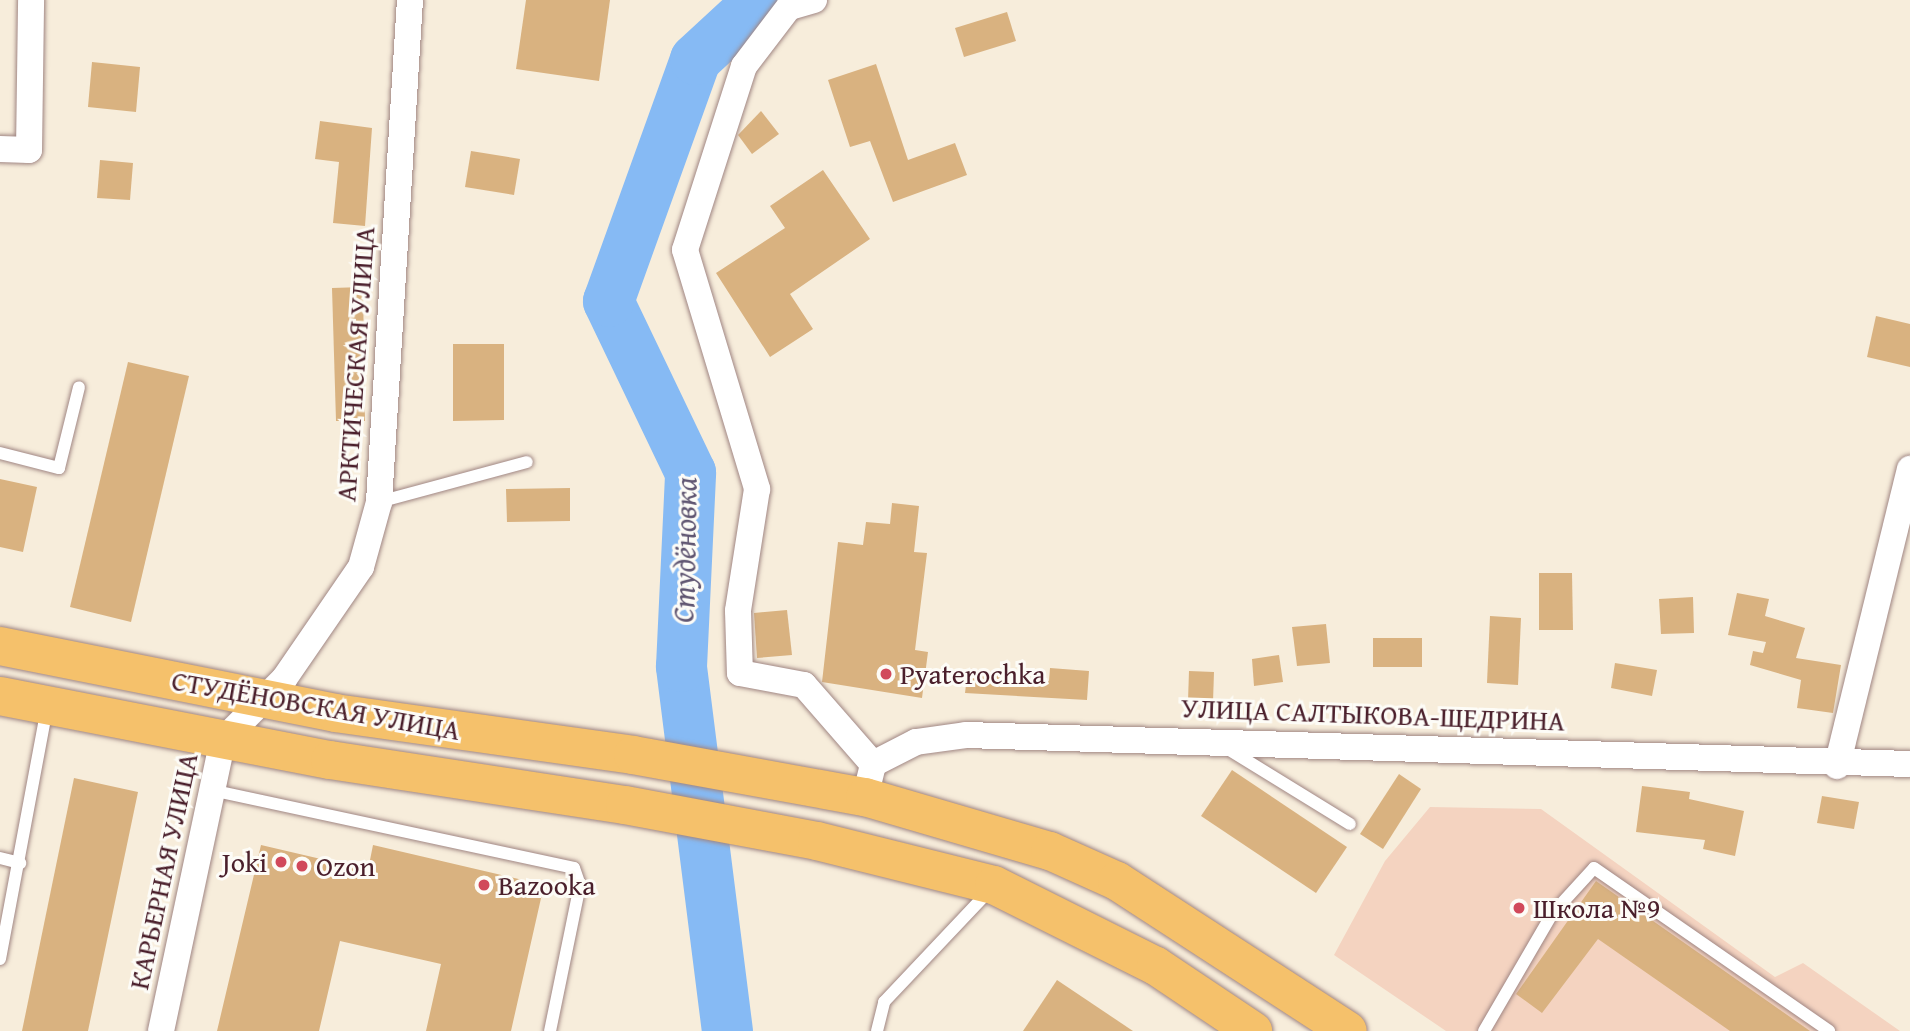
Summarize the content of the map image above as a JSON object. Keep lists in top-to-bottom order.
{
  "streets": {
    "main road": ["СТУДЁНОВСКАЯ УЛИЦА"],
    "street": ["АРКТИЧЕСКАЯ УЛИЦА", "УЛИЦА САЛТЫКОВА-ЩЕДРИНА", "КАРЬЕРНАЯ УЛИЦА"]
  },
  "crossings": [
    ["АРКТИЧЕСКАЯ УЛИЦА", "СТУДЁНОВСКАЯ УЛИЦА"],
    ["АРКТИЧЕСКАЯ УЛИЦА", "КАРЬЕРНАЯ УЛИЦА"],
    ["СТУДЁНОВСКАЯ УЛИЦА", "УЛИЦА САЛТЫКОВА-ЩЕДРИНА"],
    ["СТУДЁНОВСКАЯ УЛИЦА", "КАРЬЕРНАЯ УЛИЦА"]
  ],
  "water": ["Студёновка"],
  "places": [
    "Pyaterochka",
    "Joki",
    "Ozon",
    "Bazooka",
    "Школа №9"
  ]
}
